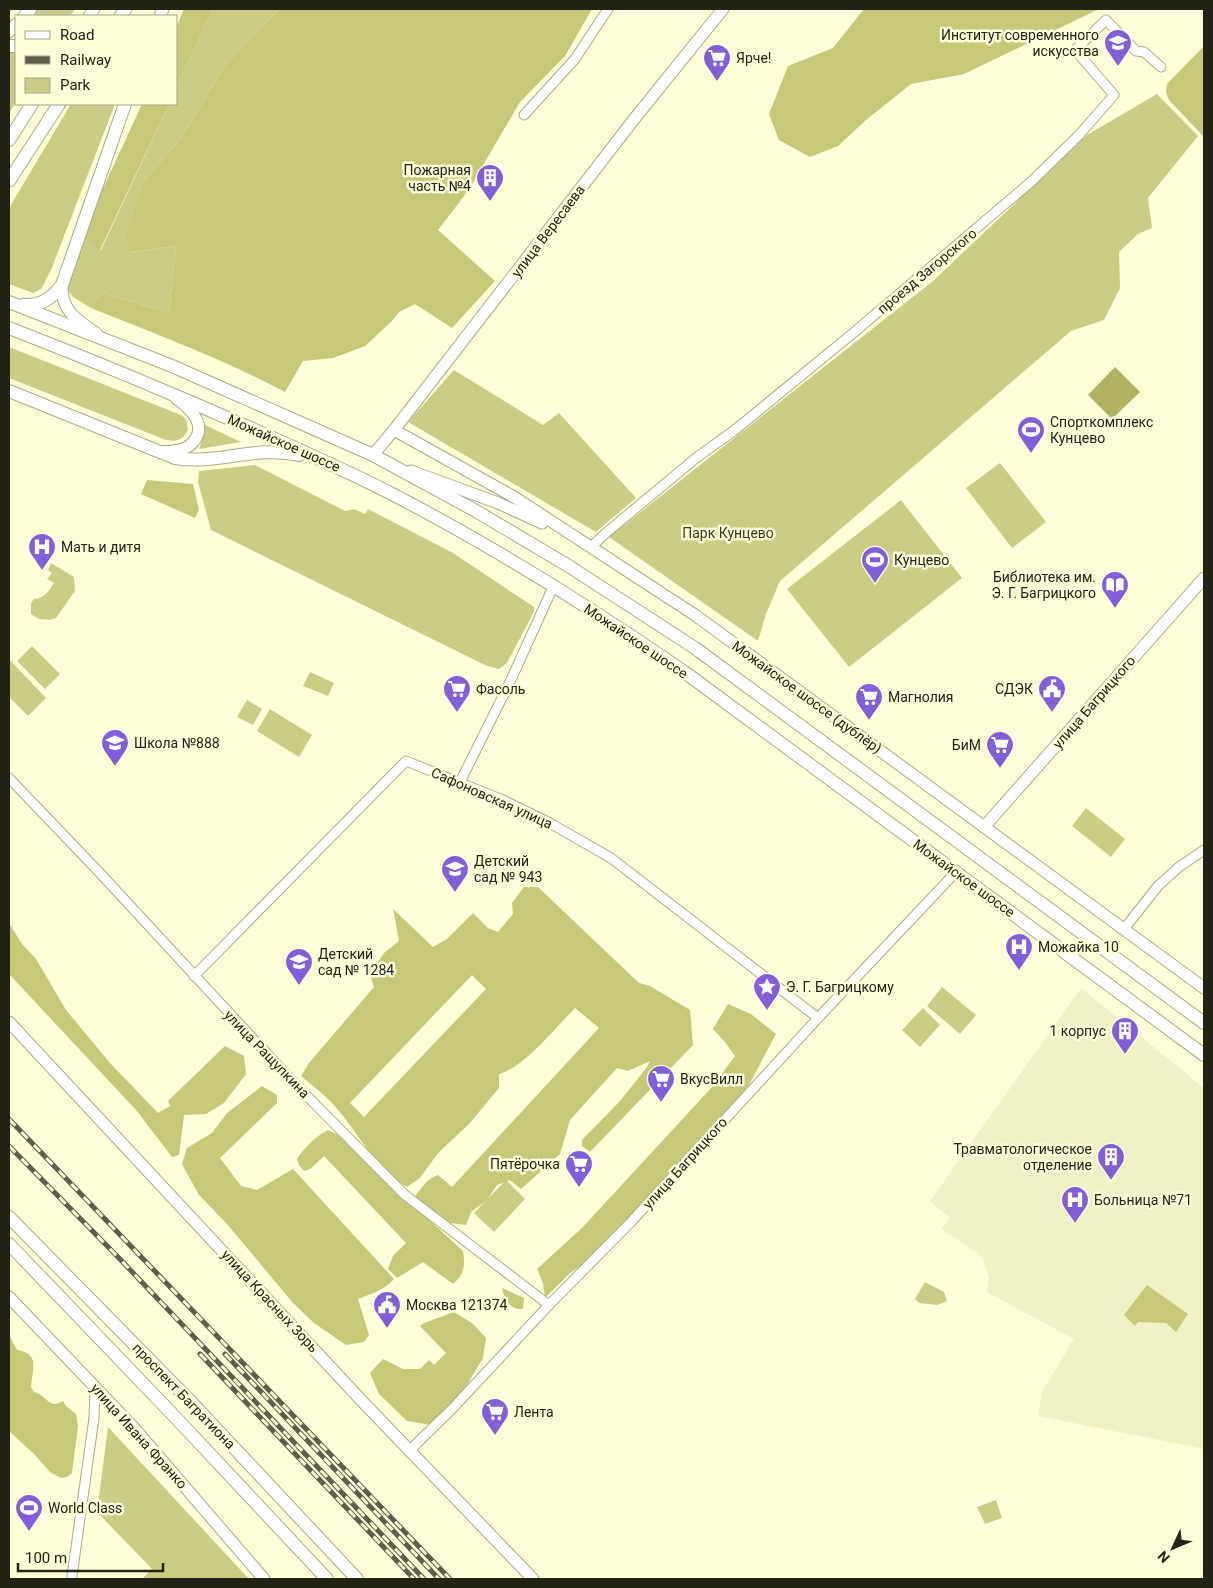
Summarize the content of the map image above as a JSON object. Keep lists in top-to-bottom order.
{
  "streets": {
    "main road": ["Можайское шоссе", "проспект Багратиона"],
    "street": [
      "улица Вересаева",
      "проезд Загорского",
      "Можайское шоссе (дублёр)",
      "улица Багрицкого",
      "Сафоновская улица",
      "улица Ращупкина",
      "улица Красных Зорь",
      "улица Ивана Франко"
    ]
  },
  "crossings": [
    ["улица Вересаева", "Можайское шоссе"],
    ["улица Вересаева", "Можайское шоссе (дублёр)"],
    ["проезд Загорского", "Можайское шоссе (дублёр)"],
    ["Можайское шоссе", "улица Багрицкого"],
    ["Можайское шоссе (дублёр)", "улица Багрицкого"],
    ["улица Багрицкого", "Сафоновская улица"],
    ["улица Багрицкого", "улица Ращупкина"],
    ["улица Багрицкого", "улица Красных Зорь"],
    ["Сафоновская улица", "улица Ращупкина"]
  ],
  "parks": ["Парк Кунцево"],
  "places": {
    "school or university": [
      "Институт современного искусства",
      "Школа №888",
      "Детский сад № 943",
      "Детский сад № 1284"
    ],
    "supermarket": [
      "Ярче!",
      "Фасоль",
      "Магнолия",
      "БиМ",
      "ВкусВилл",
      "Пятёрочка",
      "Лента"
    ],
    "building": ["Пожарная часть №4", "1 корпус", "Травматологическое отделение"],
    "sports": ["Спорткомплекс Кунцево", "Кунцево", "World Class"],
    "hospital": ["Мать и дитя", "Можайка 10", "Больница №71"],
    "library": ["Библиотека им. Э. Г. Багрицкого"],
    "public building": ["СДЭК", "Москва 121374"],
    "place": ["Э. Г. Багрицкому"]
  },
  "legend": ["Road", "Railway", "Park"],
  "scale_bar": "100 m",
  "north": "bottom left"
}
